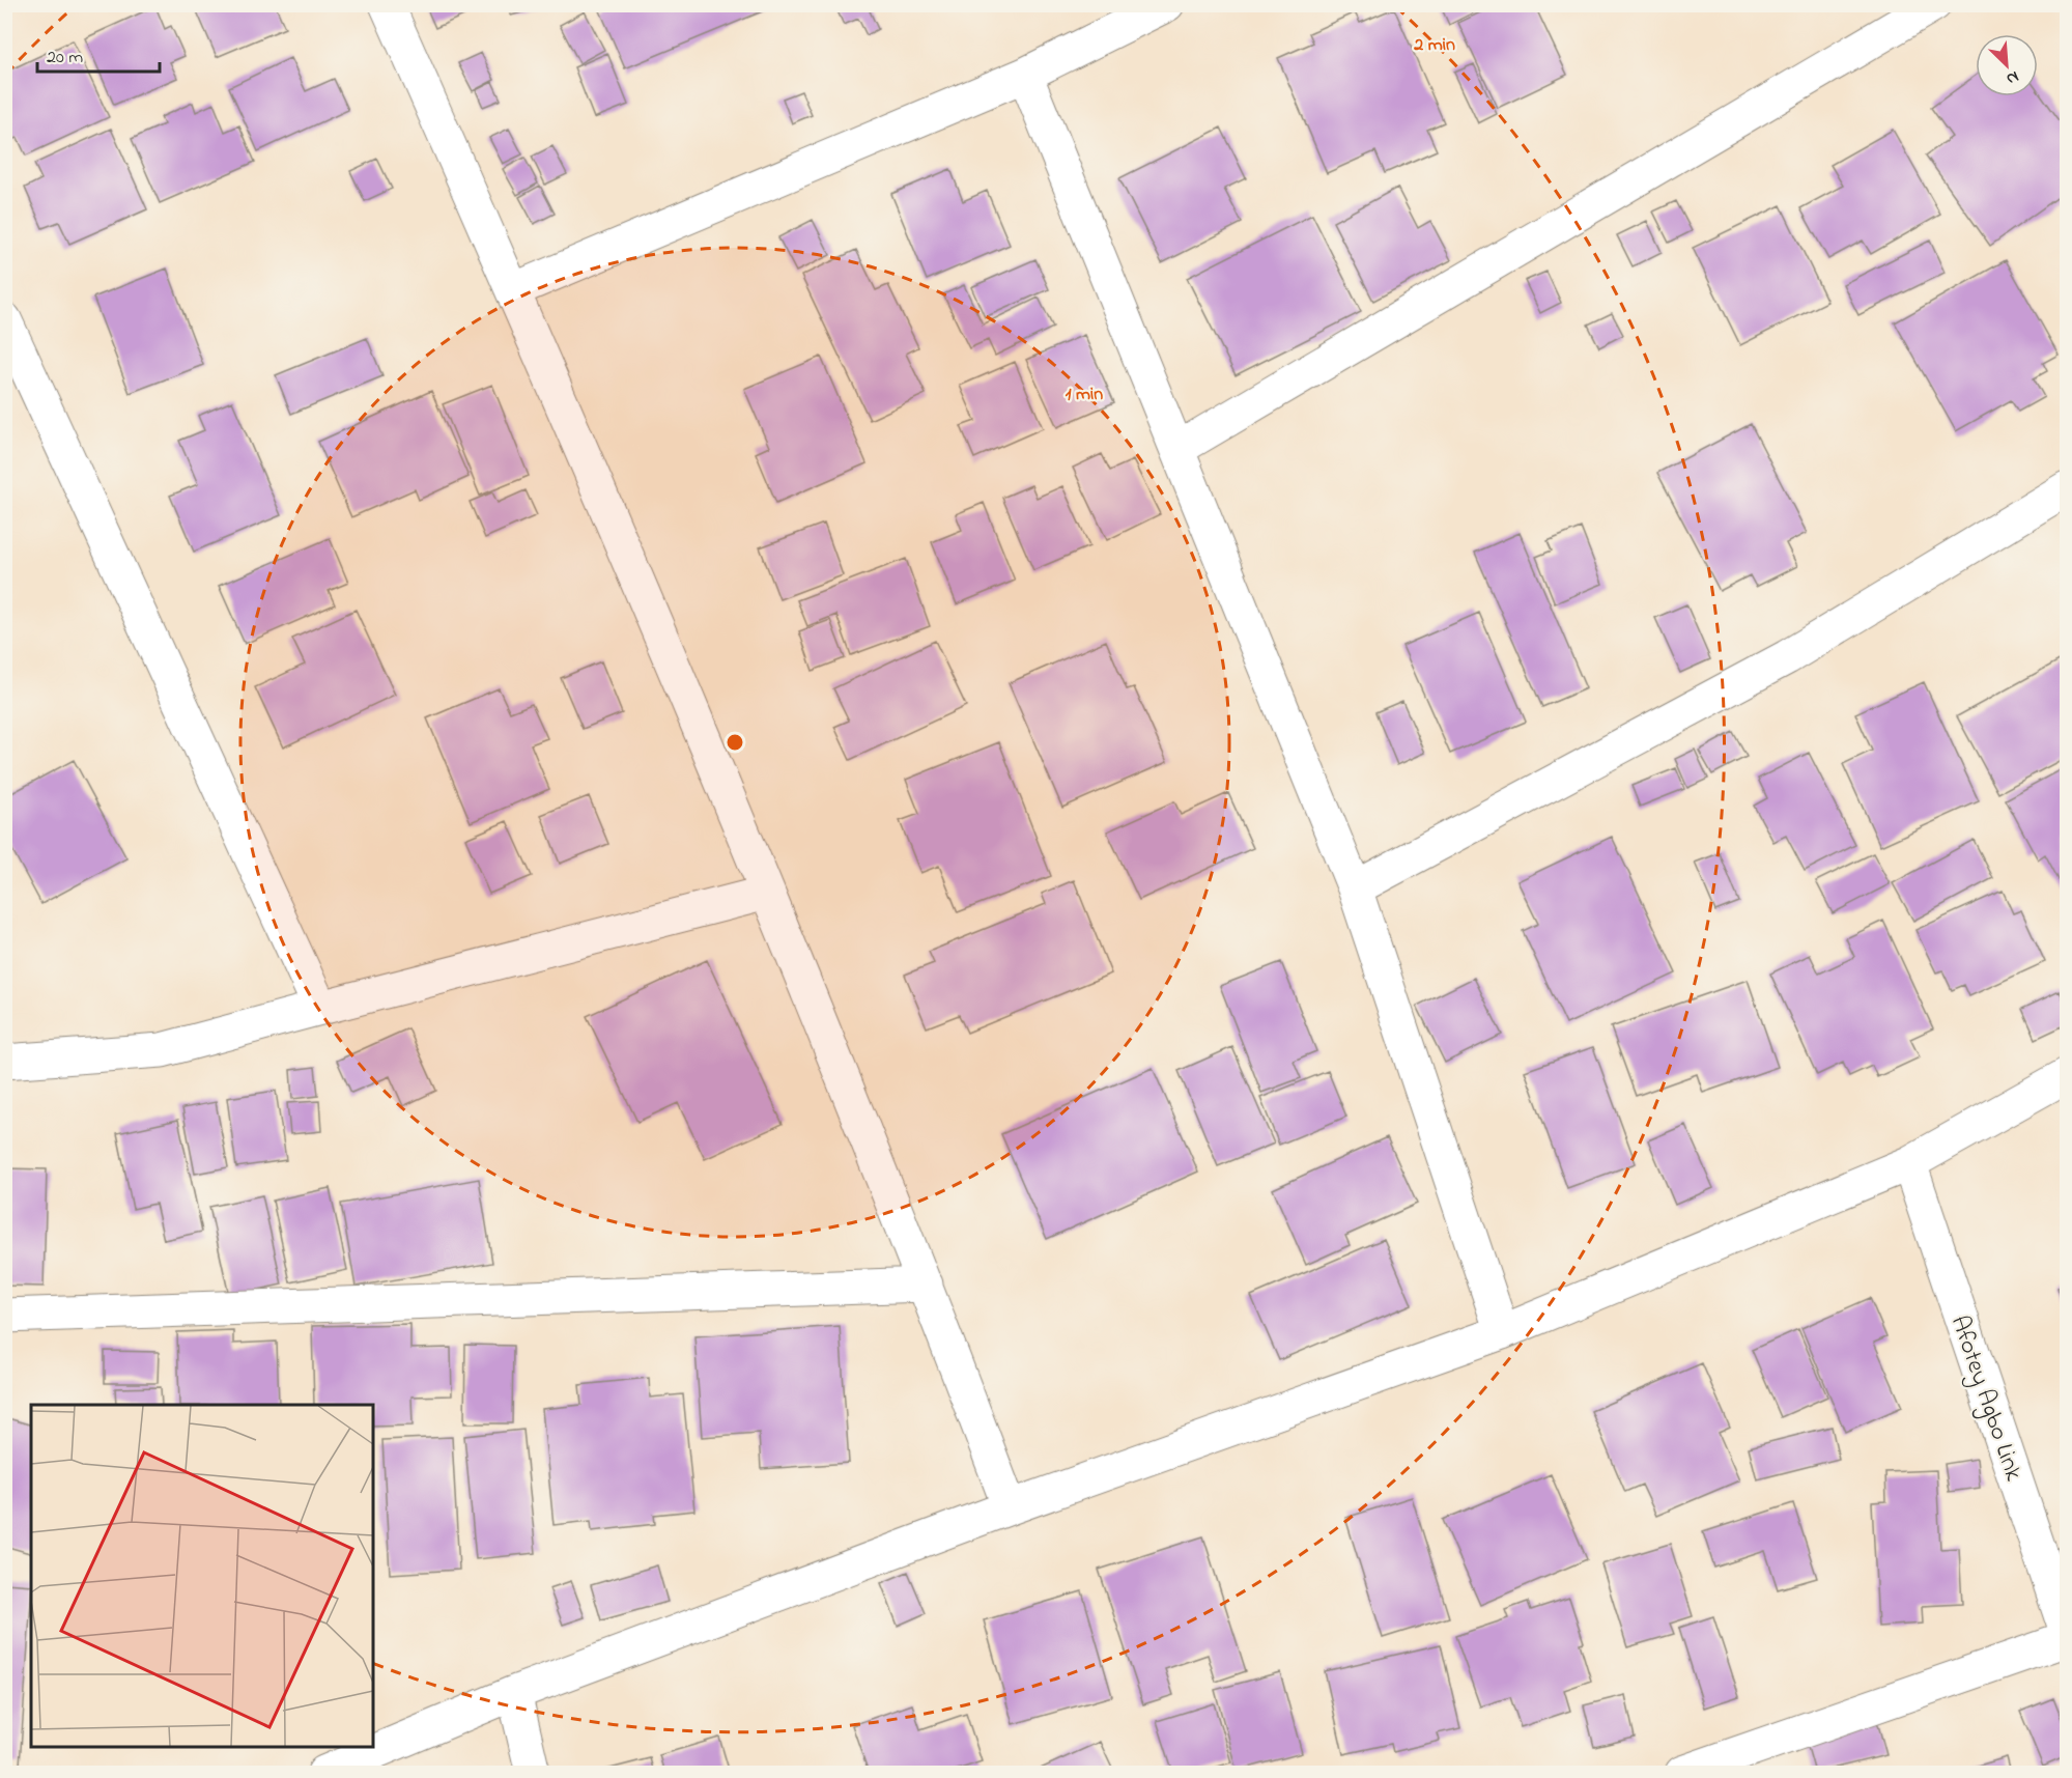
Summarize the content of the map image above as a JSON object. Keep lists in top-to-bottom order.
{
  "streets": {
    "street": ["Afotey Agbo Link"]
  },
  "scale_bar": "20 m",
  "north": "bottom right",
  "rings": ["2 min", "1 min"]
}
